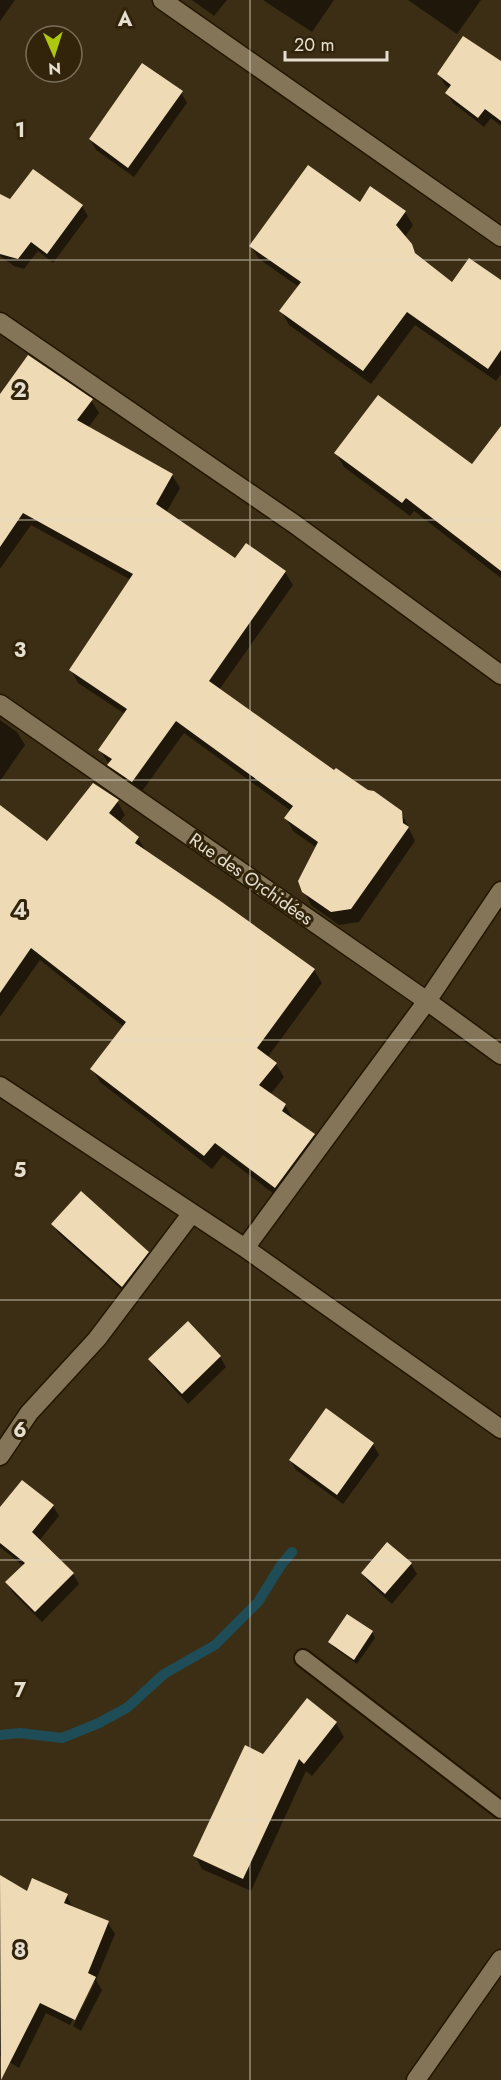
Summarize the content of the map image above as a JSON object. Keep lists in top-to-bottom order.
{
  "streets": {
    "street": ["Rue des Orchidées"]
  },
  "scale_bar": "20 m",
  "north": "bottom",
  "grid": {
    "columns": ["A"],
    "rows": [
      "1",
      "2",
      "3",
      "4",
      "5",
      "6",
      "7",
      "8"
    ]
  }
}
